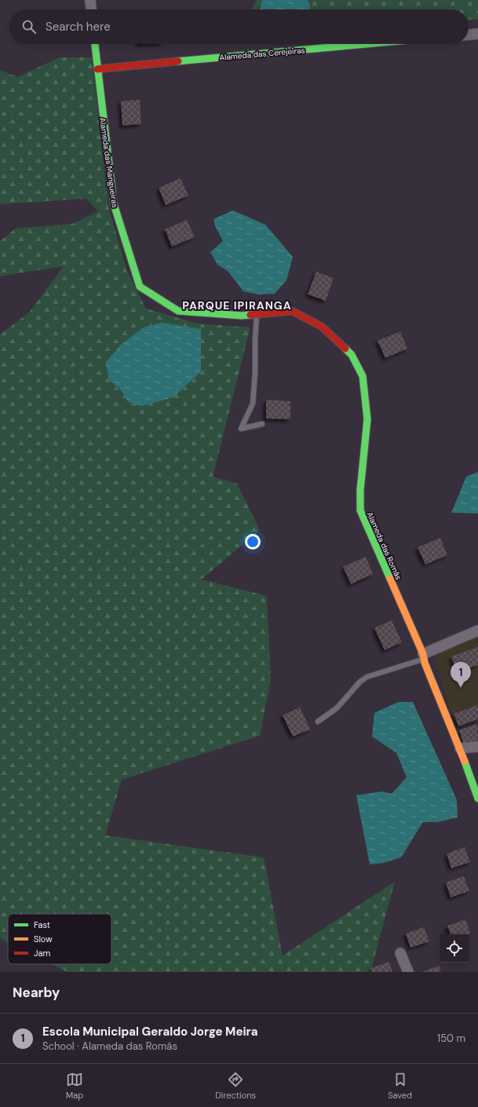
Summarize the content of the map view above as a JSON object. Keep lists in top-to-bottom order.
{
  "streets": {
    "street": ["Alameda das Cerejeiras", "Alameda das Mangueiras", "Alameda das Romãs"]
  },
  "crossings": [
    ["Alameda das Cerejeiras", "Alameda das Mangueiras"],
    ["Alameda das Mangueiras", "Alameda das Romãs"]
  ],
  "districts": ["PARQUE IPIRANGA"],
  "legend": ["Fast", "Slow", "Jam"],
  "page": {
    "search": "Search here",
    "pins": "1",
    "heading": "Nearby",
    "list": [
      {
        "mark": "1",
        "name": "Escola Municipal Geraldo Jorge Meira",
        "note": "School · Alameda das Romãs",
        "value": "150 m"
      }
    ],
    "nav": ["Map", "Directions", "Saved"]
  }
}
